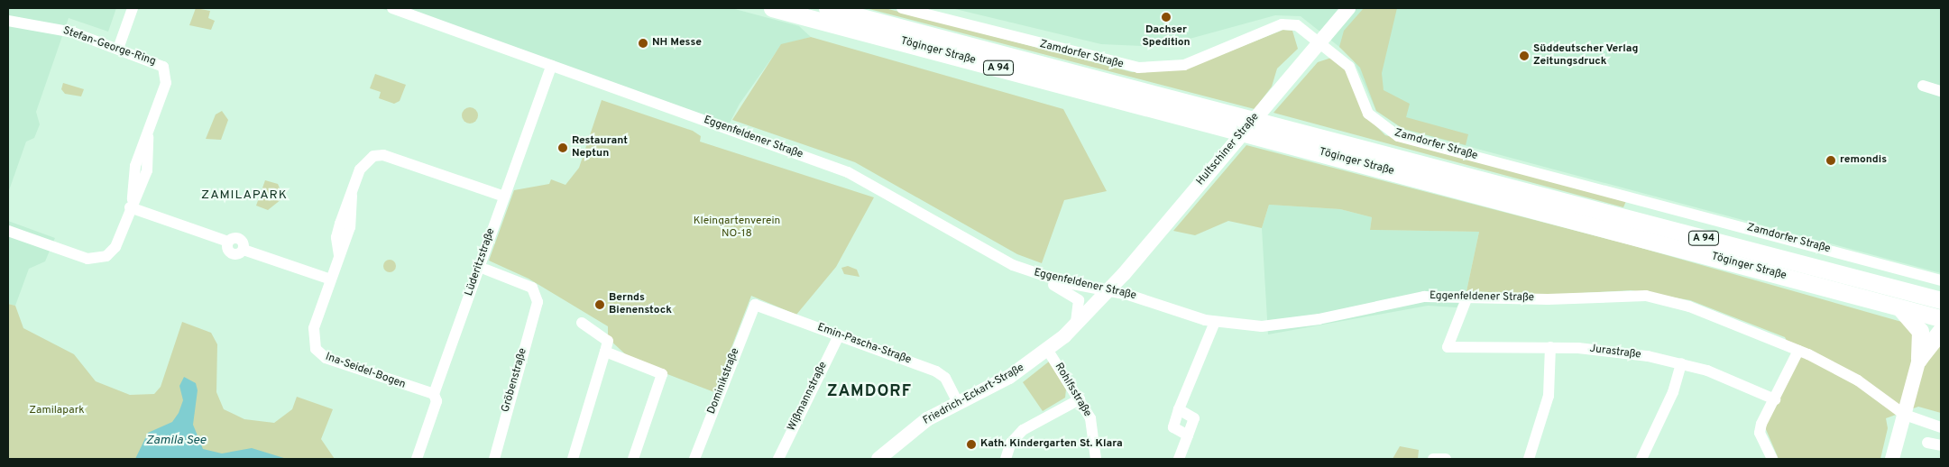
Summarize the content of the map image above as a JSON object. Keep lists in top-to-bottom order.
{
  "streets": {
    "highway": ["Töginger Straße", "A 94"],
    "main road": ["Hultschiner Straße", "Friedrich-Eckart-Straße"],
    "street": [
      "Stefan-George-Ring",
      "Zamdorfer Straße",
      "Eggenfeldener Straße",
      "Lüderitzstraße",
      "Emin-Pascha-Straße",
      "Jurastraße",
      "Ina-Seidel-Bogen",
      "Gröbenstraße",
      "Dominikstraße",
      "Rohlfsstraße",
      "Wißmannstraße"
    ]
  },
  "crossings": [
    ["Zamdorfer Straße", "Hultschiner Straße"],
    ["Eggenfeldener Straße", "Hultschiner Straße"],
    ["Eggenfeldener Straße", "Lüderitzstraße"],
    ["Eggenfeldener Straße", "Jurastraße"],
    ["Eggenfeldener Straße", "Friedrich-Eckart-Straße"],
    ["Hultschiner Straße", "Friedrich-Eckart-Straße"],
    ["Lüderitzstraße", "Ina-Seidel-Bogen"],
    ["Emin-Pascha-Straße", "Dominikstraße"],
    ["Emin-Pascha-Straße", "Friedrich-Eckart-Straße"],
    ["Emin-Pascha-Straße", "Wißmannstraße"],
    ["Rohlfsstraße", "Friedrich-Eckart-Straße"]
  ],
  "districts": ["ZAMILAPARK", "ZAMDORF"],
  "water": ["Zamila See"],
  "parks": ["Kleingartenverein NO-18", "Zamilapark"],
  "places": [
    "Dachser Spedition",
    "NH Messe",
    "Süddeutscher Verlag Zeitungsdruck",
    "Restaurant Neptun",
    "remondis",
    "Bernds Bienenstock",
    "Kath. Kindergarten St. Klara"
  ]
}
